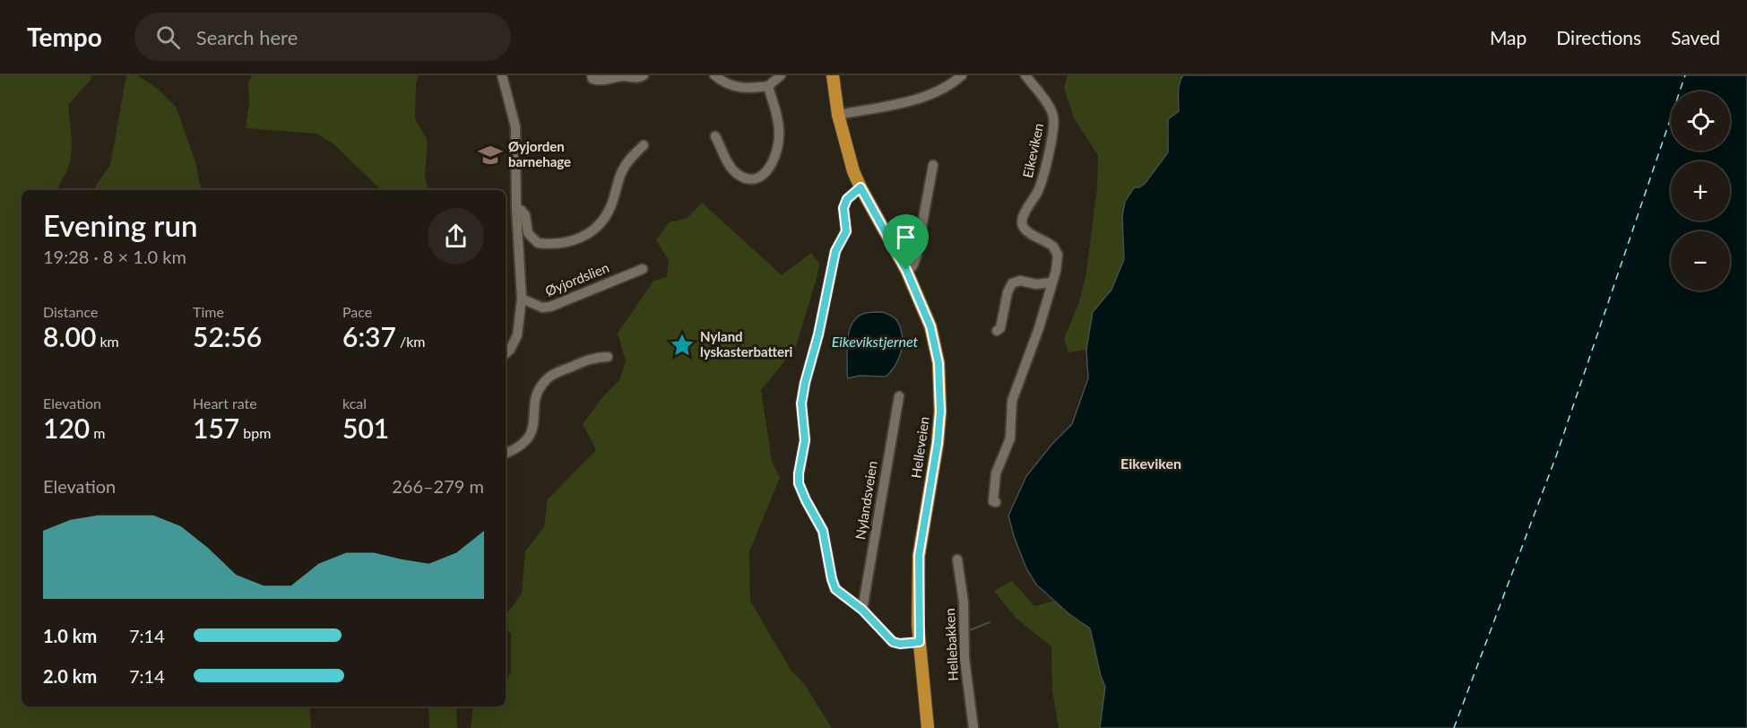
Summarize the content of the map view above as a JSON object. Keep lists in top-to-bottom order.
{
  "streets": {
    "main road": ["Helleveien"],
    "street": [
      "Eikeviken",
      "Øyjordslien",
      "Nylandsveien",
      "Hellebakken"
    ]
  },
  "districts": ["Eikeviken"],
  "water": ["Eikevikstjernet"],
  "places": {
    "school or university": ["Øyjorden barnehage"],
    "place": ["Nyland lyskasterbatteri"]
  },
  "page": {
    "header": "Tempo",
    "search": "Search here",
    "nav": ["Map", "Directions", "Saved"],
    "map_buttons": ["+", "−"],
    "heading": ["Evening run", "19:28 · 8 × 1.0 km"],
    "stats": [
      ["Distance", "8.00 km"],
      ["Time", "52:56"],
      ["Pace", "6:37 /km"],
      ["Elevation", "120 m"],
      ["Heart rate", "157 bpm"],
      ["kcal", "501"]
    ],
    "chart": ["Elevation", "266–279 m"],
    "list": [
      {
        "name": "1.0 km",
        "note": "7:14"
      },
      {
        "name": "2.0 km",
        "note": "7:14"
      }
    ]
  }
}
